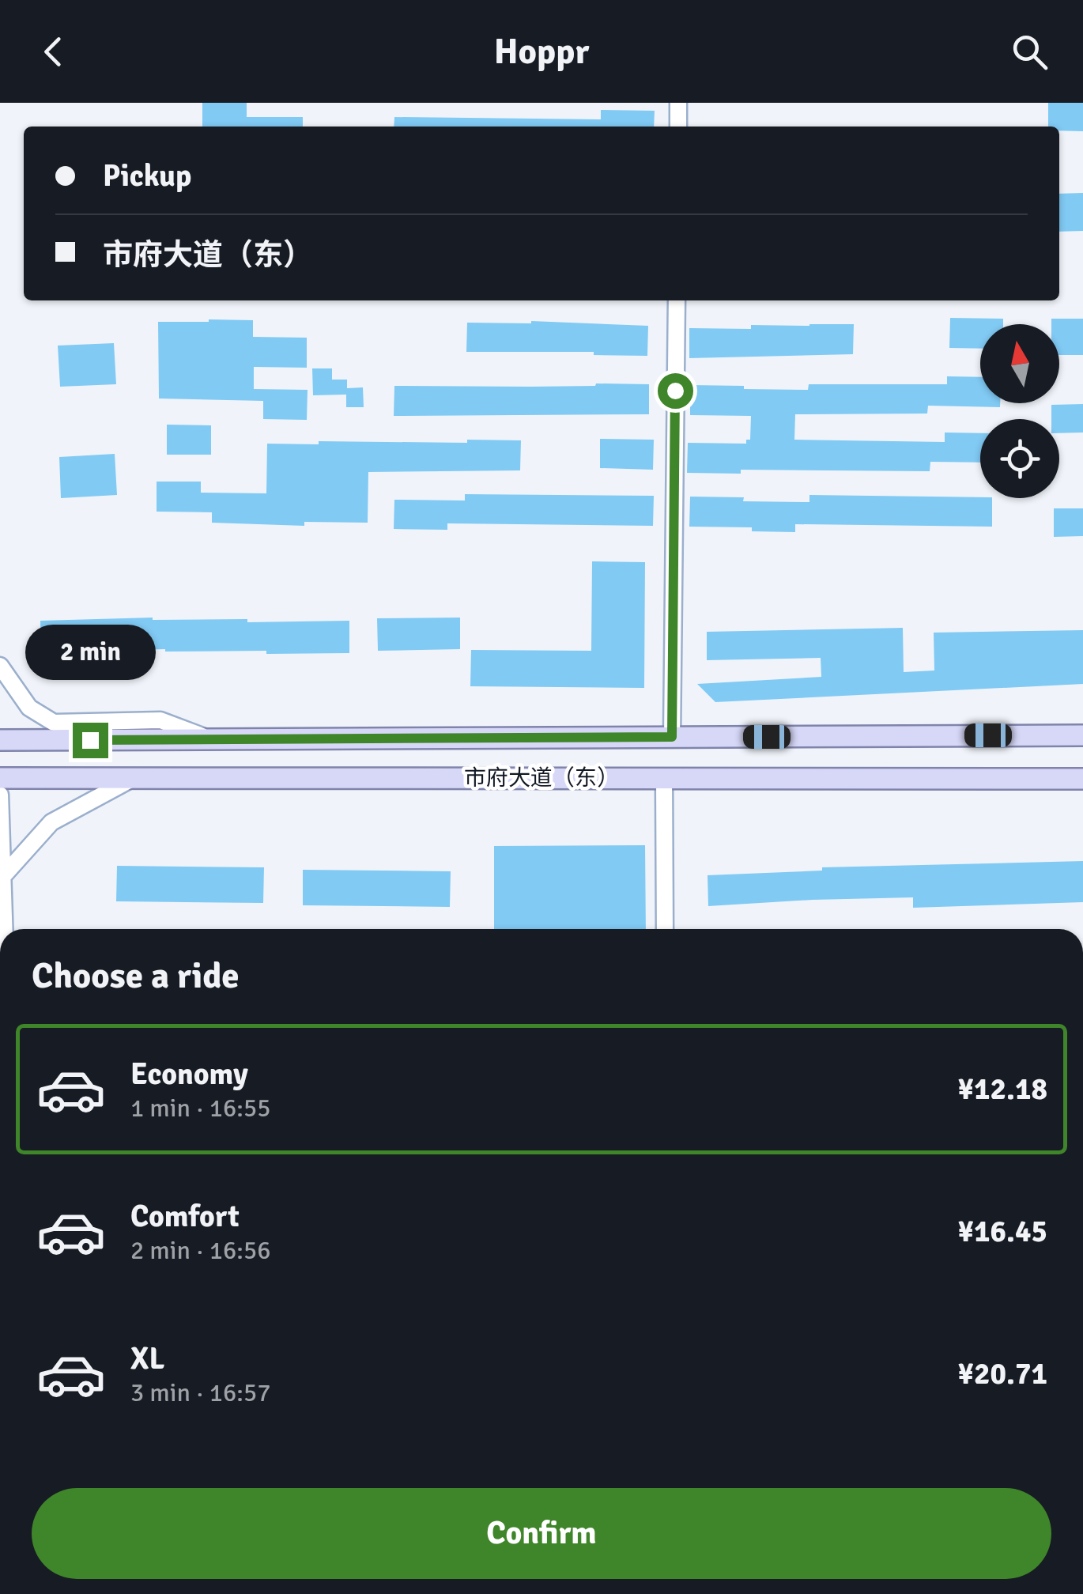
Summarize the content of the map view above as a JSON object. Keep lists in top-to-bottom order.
{
  "streets": {
    "main road": ["市府大道（东）"]
  },
  "north": "top",
  "page": {
    "header": "Hoppr",
    "banner": ["Pickup", "市府大道（东）"],
    "bubble": "2 min",
    "heading": "Choose a ride",
    "list": [
      {
        "name": "Economy",
        "note": "1 min · 16:55",
        "value": "¥12.18"
      },
      {
        "name": "Comfort",
        "note": "2 min · 16:56",
        "value": "¥16.45"
      },
      {
        "name": "XL",
        "note": "3 min · 16:57",
        "value": "¥20.71"
      }
    ],
    "buttons": "Confirm"
  }
}
